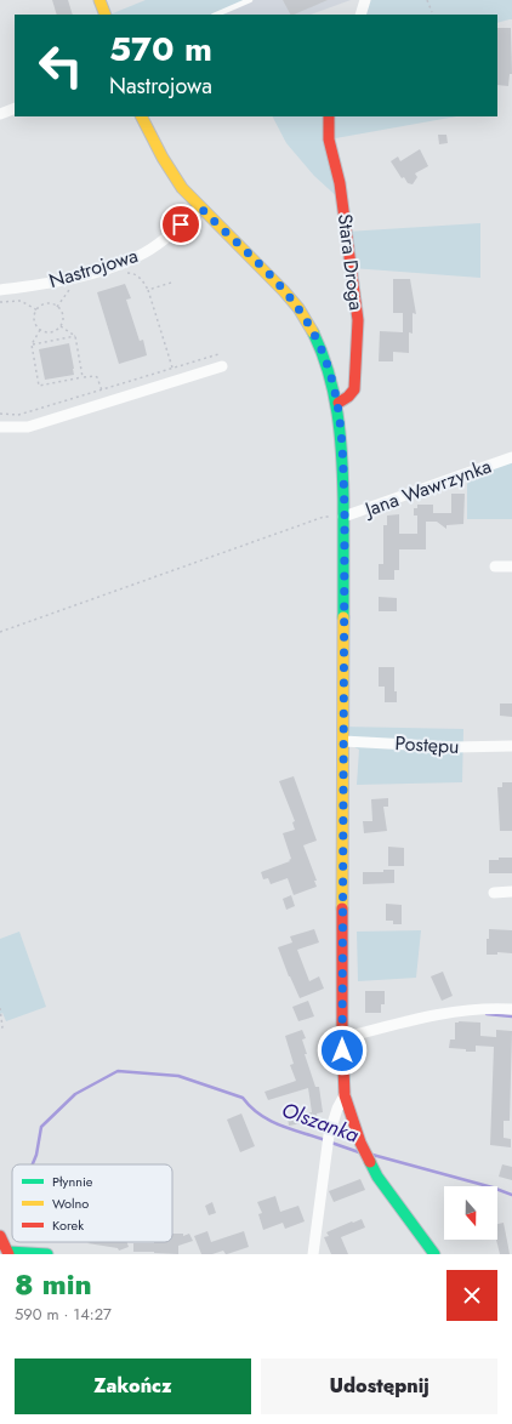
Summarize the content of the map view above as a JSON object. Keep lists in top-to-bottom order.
{
  "streets": {
    "main road": ["Stara Droga"],
    "street": ["Nastrojowa", "Jana Wawrzynka", "Postępu"]
  },
  "water": ["Olszanka"],
  "legend": ["Płynnie", "Wolno", "Korek"],
  "north": "bottom",
  "page": {
    "turn": ["570 m", "Nastrojowa"],
    "heading": ["8 min", "590 m · 14:27"],
    "buttons": ["Zakończ", "Udostępnij"]
  }
}
